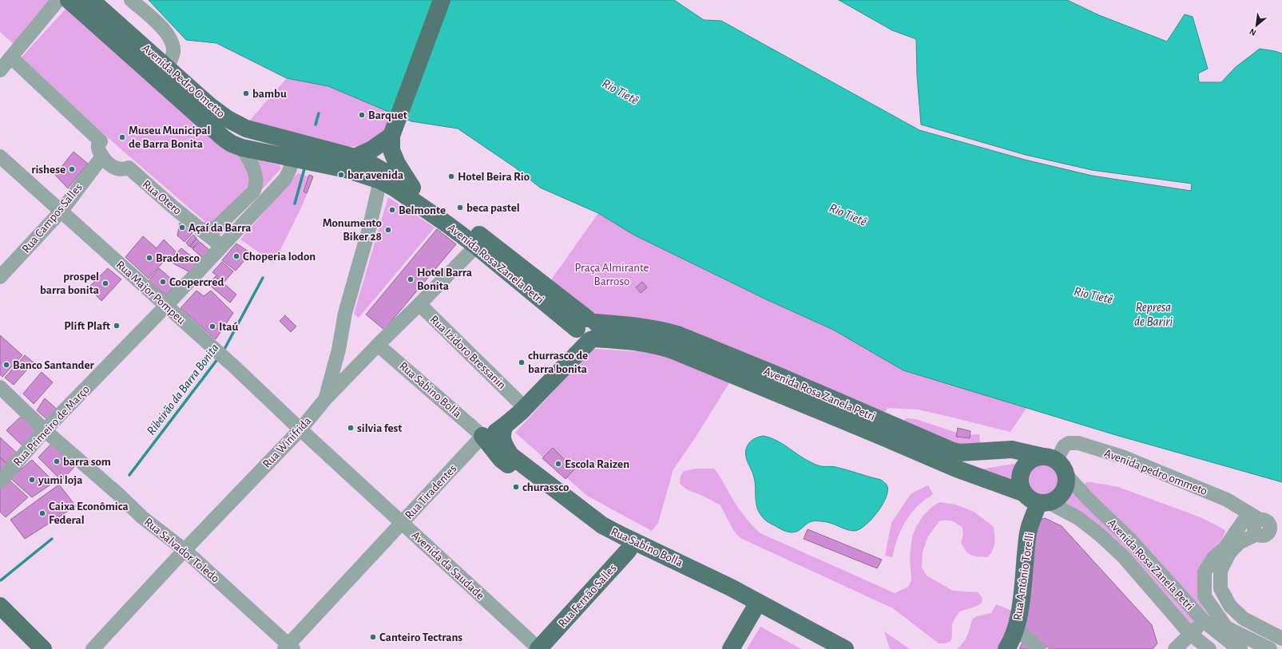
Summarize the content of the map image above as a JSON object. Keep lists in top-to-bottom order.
{
  "streets": {
    "main road": [
      "Avenida Pedro Ometto",
      "Avenida Rosa Zanela Petri",
      "Rua Sabino Bolla",
      "Rua Tiradentes",
      "Rua Antônio Torelli",
      "Rua Fernão Salles"
    ],
    "street": [
      "Rua Otero",
      "Rua Campos Salles",
      "Rua Major Pompeu",
      "Rua Izidoro Bressanin",
      "Rua Primeiro de Março",
      "Rua Winifrida",
      "Avenida pedro ommeto",
      "Rua Salvador Toledo",
      "Avenida da Saudade"
    ]
  },
  "crossings": [
    ["Avenida Pedro Ometto", "Avenida Rosa Zanela Petri"],
    ["Avenida Pedro Ometto", "Rua Primeiro de Março"],
    ["Rua Otero", "Rua Campos Salles"],
    ["Rua Otero", "Rua Primeiro de Março"],
    ["Rua Campos Salles", "Rua Major Pompeu"],
    ["Avenida Rosa Zanela Petri", "Rua Winifrida"],
    ["Avenida Rosa Zanela Petri", "Avenida pedro ommeto"],
    ["Avenida Rosa Zanela Petri", "Rua Tiradentes"],
    ["Avenida Rosa Zanela Petri", "Rua Antônio Torelli"],
    ["Rua Major Pompeu", "Rua Primeiro de Março"],
    ["Rua Major Pompeu", "Rua Winifrida"],
    ["Rua Major Pompeu", "Avenida da Saudade"],
    ["Rua Izidoro Bressanin", "Rua Winifrida"],
    ["Rua Izidoro Bressanin", "Rua Tiradentes"],
    ["Rua Sabino Bolla", "Rua Winifrida"],
    ["Rua Sabino Bolla", "Rua Tiradentes"],
    ["Rua Sabino Bolla", "Rua Fernão Salles"],
    ["Rua Primeiro de Março", "Rua Salvador Toledo"],
    ["Rua Winifrida", "Rua Salvador Toledo"],
    ["Rua Winifrida", "Avenida da Saudade"],
    ["Avenida pedro ommeto", "Rua Antônio Torelli"],
    ["Rua Tiradentes", "Rua Salvador Toledo"],
    ["Rua Tiradentes", "Avenida da Saudade"],
    ["Avenida da Saudade", "Rua Fernão Salles"]
  ],
  "water": ["Rio Tietê", "Represa de Bariri", "Ribeirão da Barra Bonita"],
  "parks": ["Praça Almirante Barroso"],
  "places": [
    "bambu",
    "Barquet",
    "Museu Municipal de Barra Bonita",
    "rishese",
    "bar avenida",
    "Hotel Beira Rio",
    "beca pastel",
    "Belmonte",
    "Açaí da Barra",
    "Monumento Biker 28",
    "Choperia lodon",
    "Bradesco",
    "Hotel Barra Bonita",
    "Coopercred",
    "prospel barra bonita",
    "Plift Plaft",
    "Itaú",
    "churrasco de barra bonita",
    "Banco Santander",
    "silvia fest",
    "barra som",
    "Escola Raizen",
    "yumi loja",
    "churassco",
    "Caixa Econômica Federal",
    "Canteiro Tectrans"
  ],
  "north": "bottom left"
}
